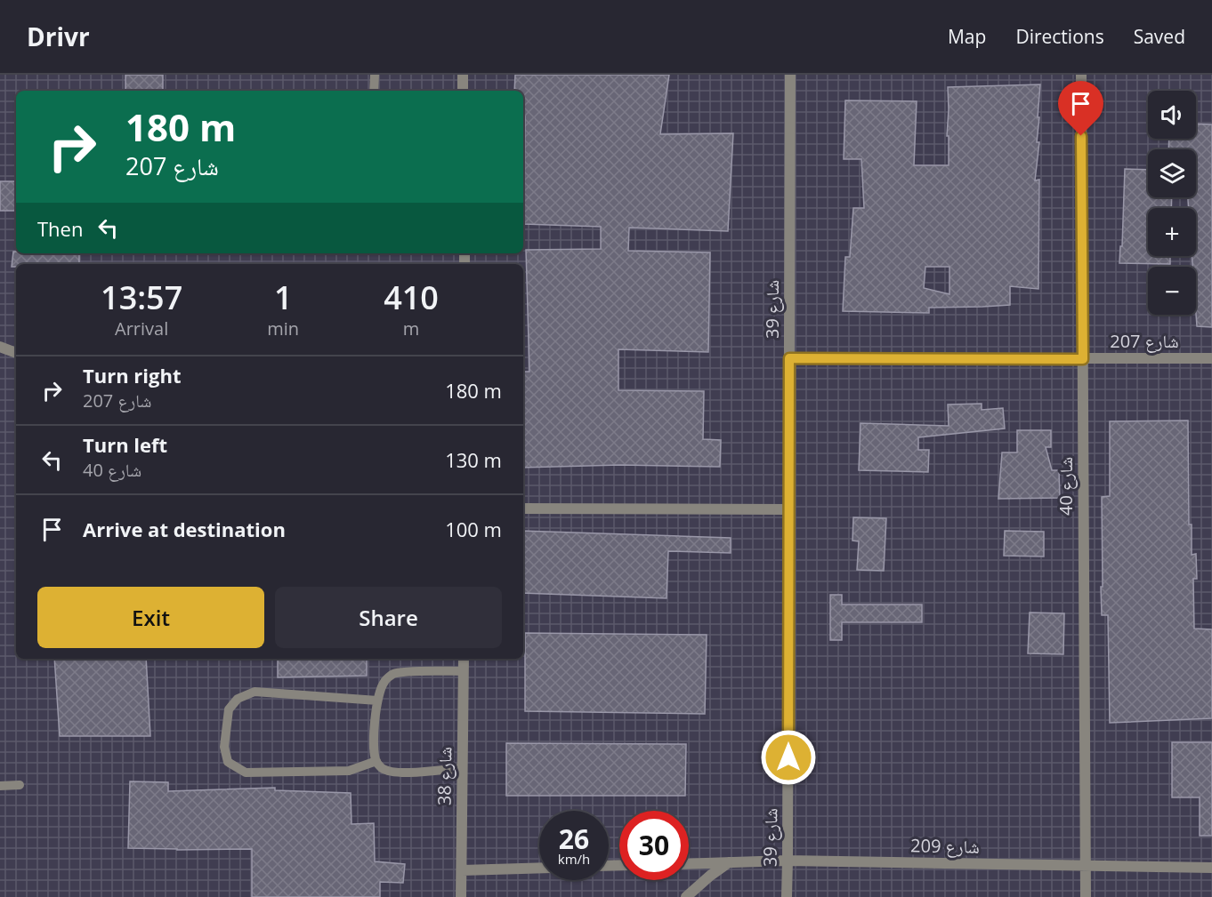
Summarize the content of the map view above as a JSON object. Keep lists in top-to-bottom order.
{
  "streets": {
    "street": [
      "شارع 39",
      "شارع 207",
      "شارع 40",
      "شارع 38",
      "شارع 209"
    ]
  },
  "crossings": [
    ["شارع 39", "شارع 207"],
    ["شارع 39", "شارع 209"],
    ["شارع 207", "شارع 40"],
    ["شارع 40", "شارع 209"]
  ],
  "page": {
    "header": "Drivr",
    "nav": ["Map", "Directions", "Saved"],
    "map_buttons": ["+", "−"],
    "turn": ["180 m", "شارع 207"],
    "then": "Then",
    "eta": [
      "13:57",
      "Arrival",
      "1",
      "min",
      "410",
      "m"
    ],
    "list": [
      {
        "name": "Turn right",
        "note": "شارع 207",
        "value": "180 m"
      },
      {
        "name": "Turn left",
        "note": "شارع 40",
        "value": "130 m"
      },
      {
        "name": "Arrive at destination",
        "value": "100 m"
      }
    ],
    "buttons": ["Exit", "Share"],
    "speed": "26 km/h",
    "limit": "30"
  }
}
